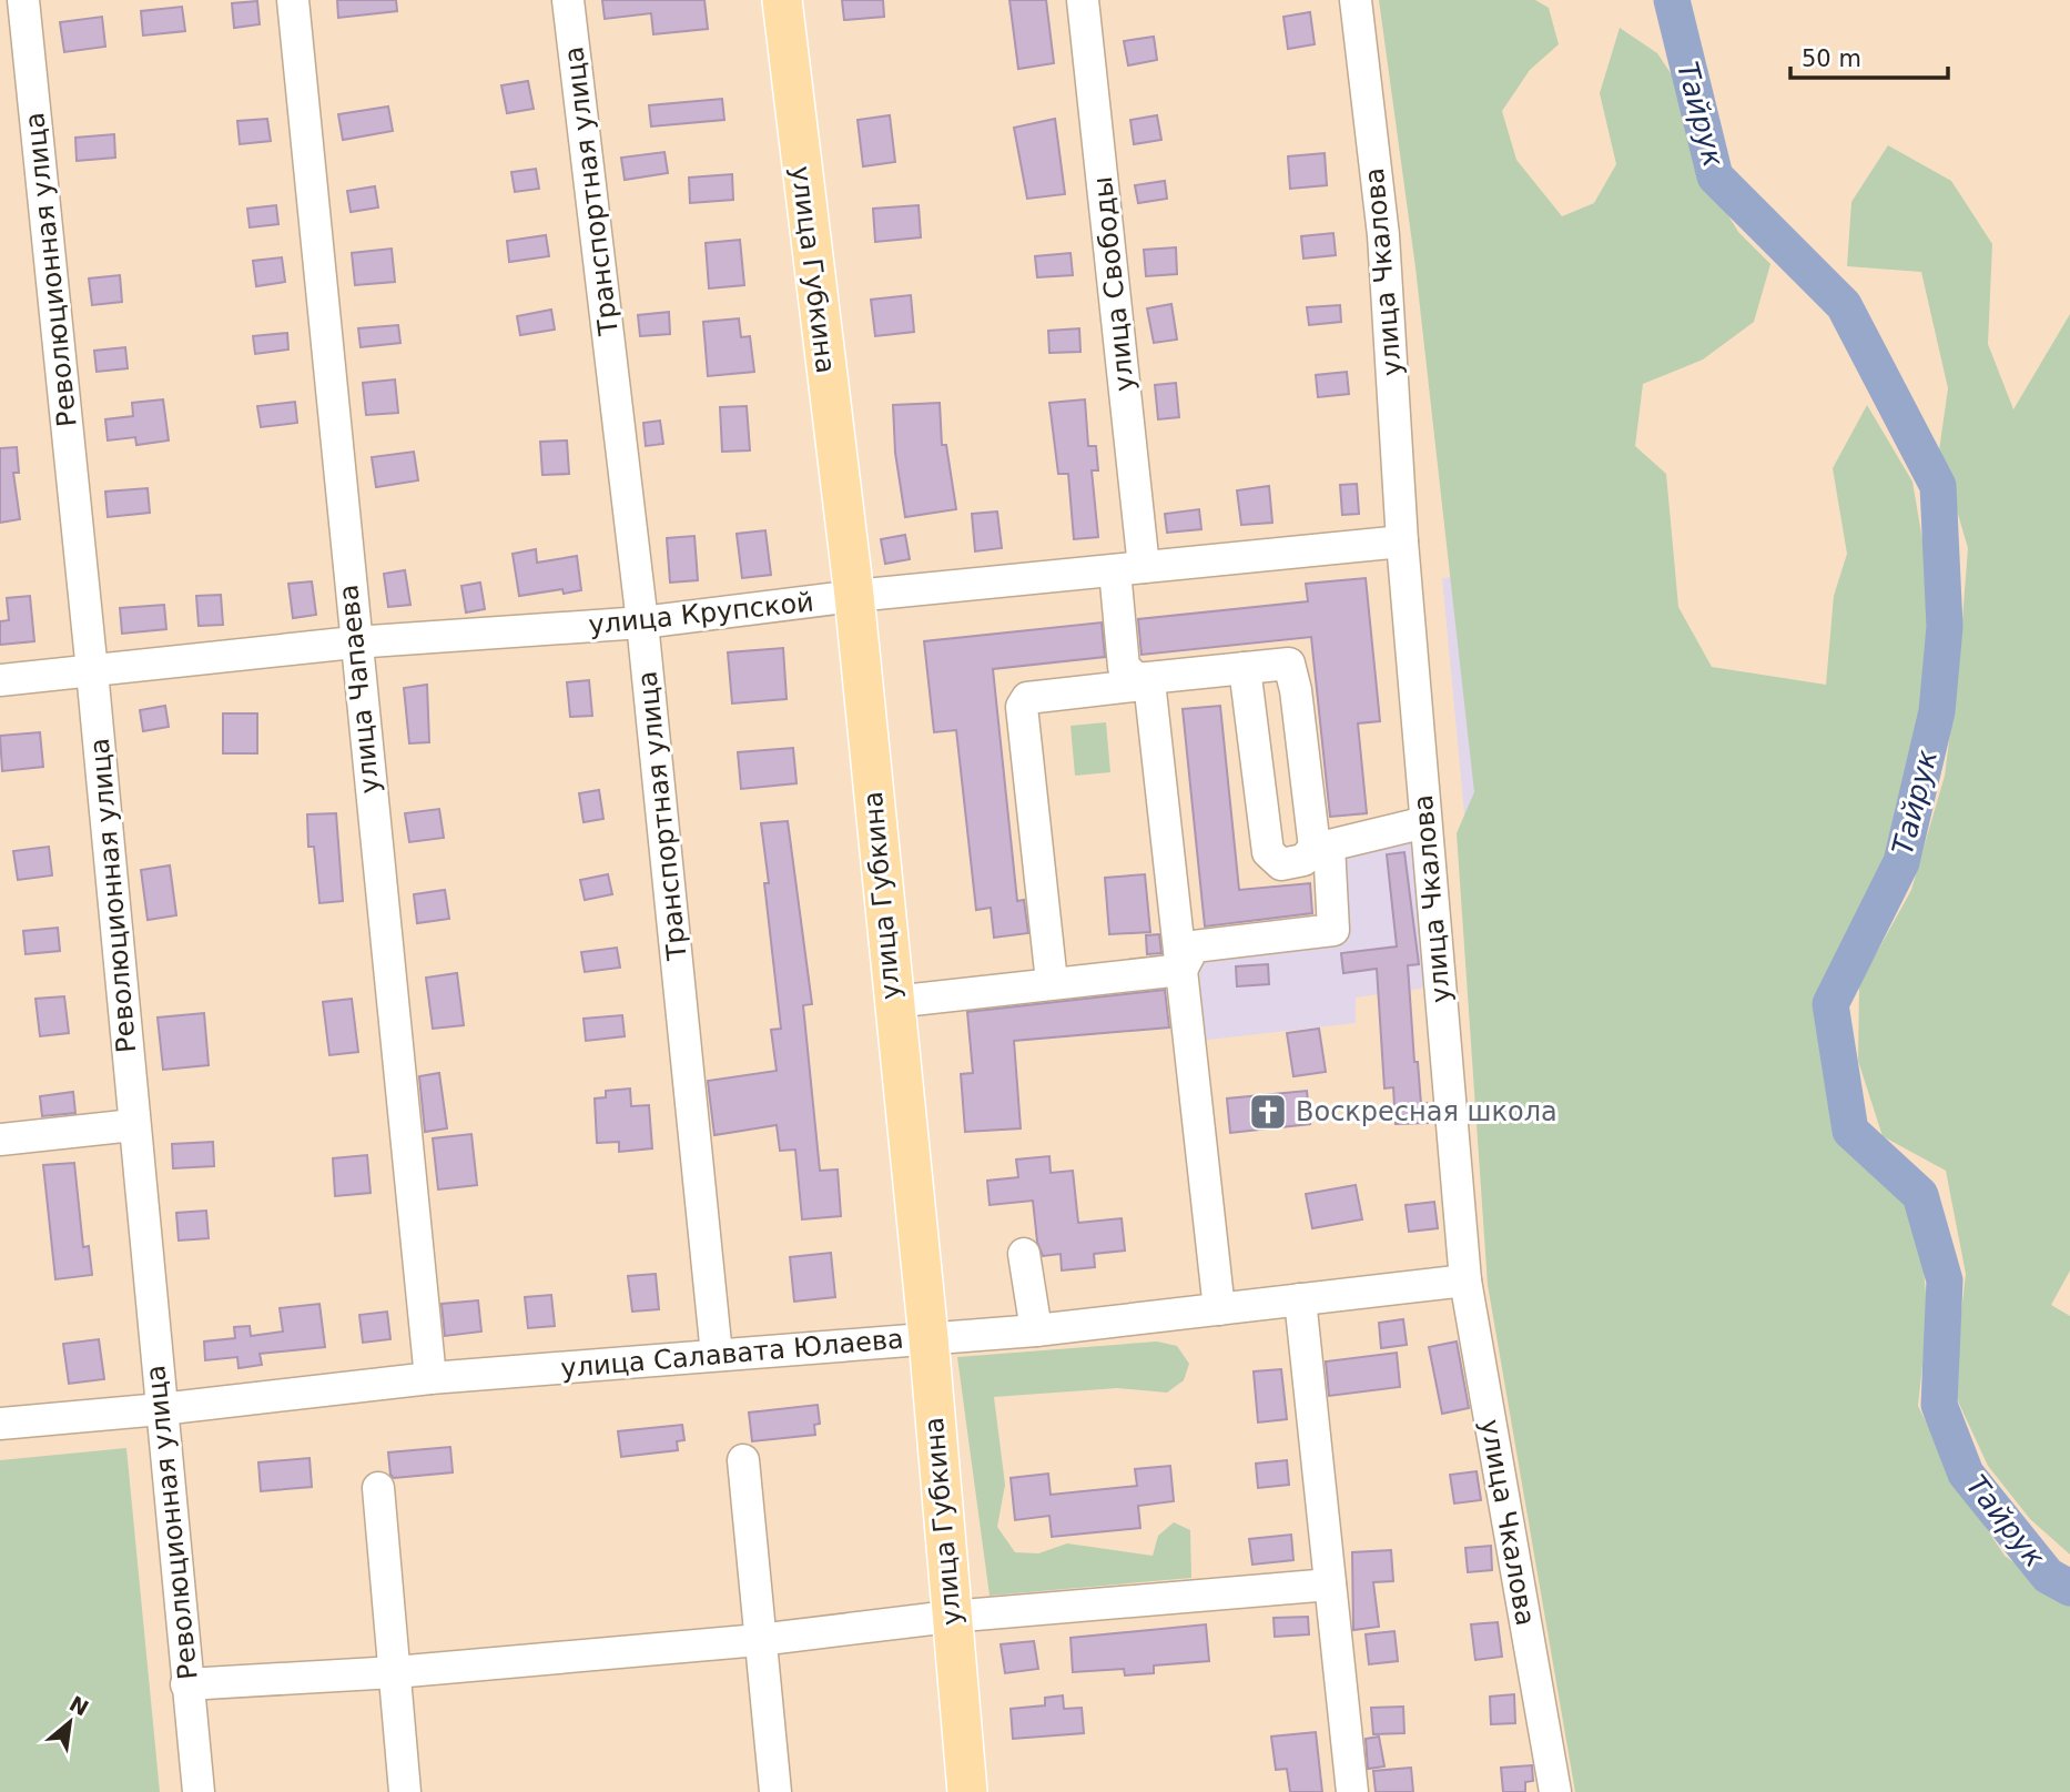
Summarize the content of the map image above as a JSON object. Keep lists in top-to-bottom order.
{
  "streets": {
    "main road": ["улица Губкина"],
    "street": [
      "Транспортная улица",
      "Революционная улица",
      "улица Чкалова",
      "улица Свободы",
      "улица Крупской",
      "улица Чапаева",
      "улица Салавата Юлаева"
    ]
  },
  "crossings": [
    ["Транспортная улица", "улица Крупской"],
    ["Транспортная улица", "улица Салавата Юлаева"],
    ["Революционная улица", "улица Крупской"],
    ["Революционная улица", "улица Салавата Юлаева"],
    ["улица Губкина", "улица Крупской"],
    ["улица Губкина", "улица Салавата Юлаева"],
    ["улица Чкалова", "улица Крупской"],
    ["улица Чкалова", "улица Салавата Юлаева"],
    ["улица Свободы", "улица Крупской"],
    ["улица Свободы", "улица Салавата Юлаева"],
    ["улица Крупской", "улица Чапаева"],
    ["улица Чапаева", "улица Салавата Юлаева"]
  ],
  "water": ["Тайрук"],
  "places": {
    "church": ["Воскресная школа"]
  },
  "scale_bar": "50 m",
  "north": "top right"
}
